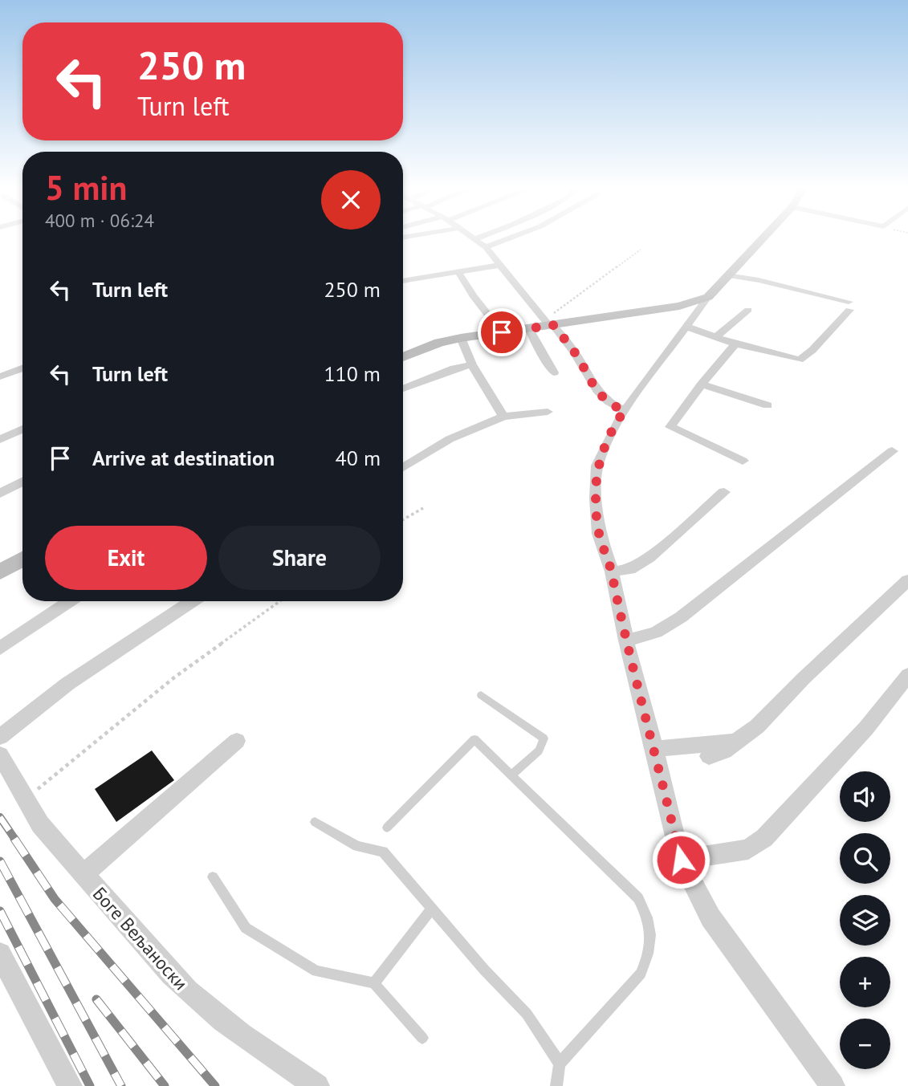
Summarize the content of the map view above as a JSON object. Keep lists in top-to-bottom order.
{
  "streets": {
    "street": ["Боге Вељаноски"]
  },
  "page": {
    "turn": ["250 m", "Turn left"],
    "heading": ["5 min", "400 m · 06:24"],
    "list": [
      {
        "name": "Turn left",
        "value": "250 m"
      },
      {
        "name": "Turn left",
        "value": "110 m"
      },
      {
        "name": "Arrive at destination",
        "value": "40 m"
      }
    ],
    "buttons": ["Exit", "Share"],
    "map_buttons": ["+", "−"]
  }
}
